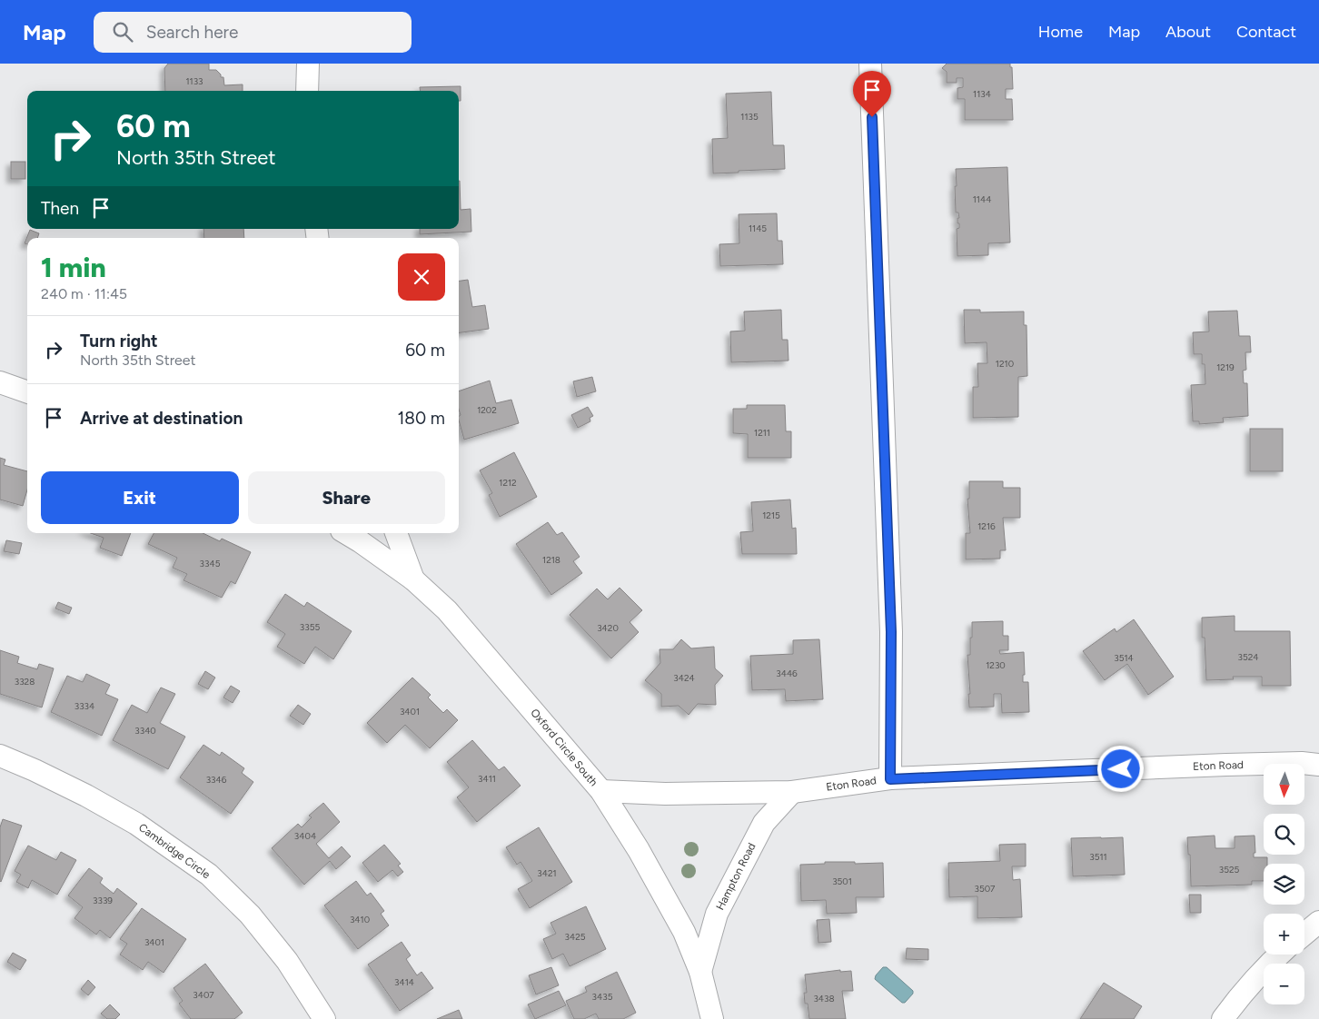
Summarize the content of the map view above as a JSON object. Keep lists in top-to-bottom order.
{
  "streets": {
    "street": [
      "Oxford Circle South",
      "Eton Road",
      "Cambridge Circle",
      "Hampton Road"
    ]
  },
  "crossings": [
    ["Oxford Circle South", "Eton Road"],
    ["Oxford Circle South", "Hampton Road"],
    ["Eton Road", "Hampton Road"]
  ],
  "house_numbers": [
    "1133",
    "1134",
    "1135",
    "1144",
    "1145",
    "1210",
    "1219",
    "1202",
    "1211",
    "1212",
    "1215",
    "1216",
    "1218",
    "3345",
    "3355",
    "3420",
    "3524",
    "3514",
    "1230",
    "3446",
    "3424",
    "3328",
    "3334",
    "3401",
    "3340",
    "3411",
    "3346",
    "3404",
    "3511",
    "3525",
    "3421",
    "3501",
    "3507",
    "3339",
    "3410",
    "3425",
    "3401",
    "3414",
    "3407",
    "3435",
    "3438"
  ],
  "north": "bottom",
  "page": {
    "header": "Map",
    "search": "Search here",
    "nav": [
      "Home",
      "Map",
      "About",
      "Contact"
    ],
    "turn": ["60 m", "North 35th Street"],
    "then": "Then",
    "heading": ["1 min", "240 m · 11:45"],
    "list": [
      {
        "name": "Turn right",
        "note": "North 35th Street",
        "value": "60 m"
      },
      {
        "name": "Arrive at destination",
        "value": "180 m"
      }
    ],
    "buttons": ["Exit", "Share"],
    "map_buttons": ["+", "−"]
  }
}
